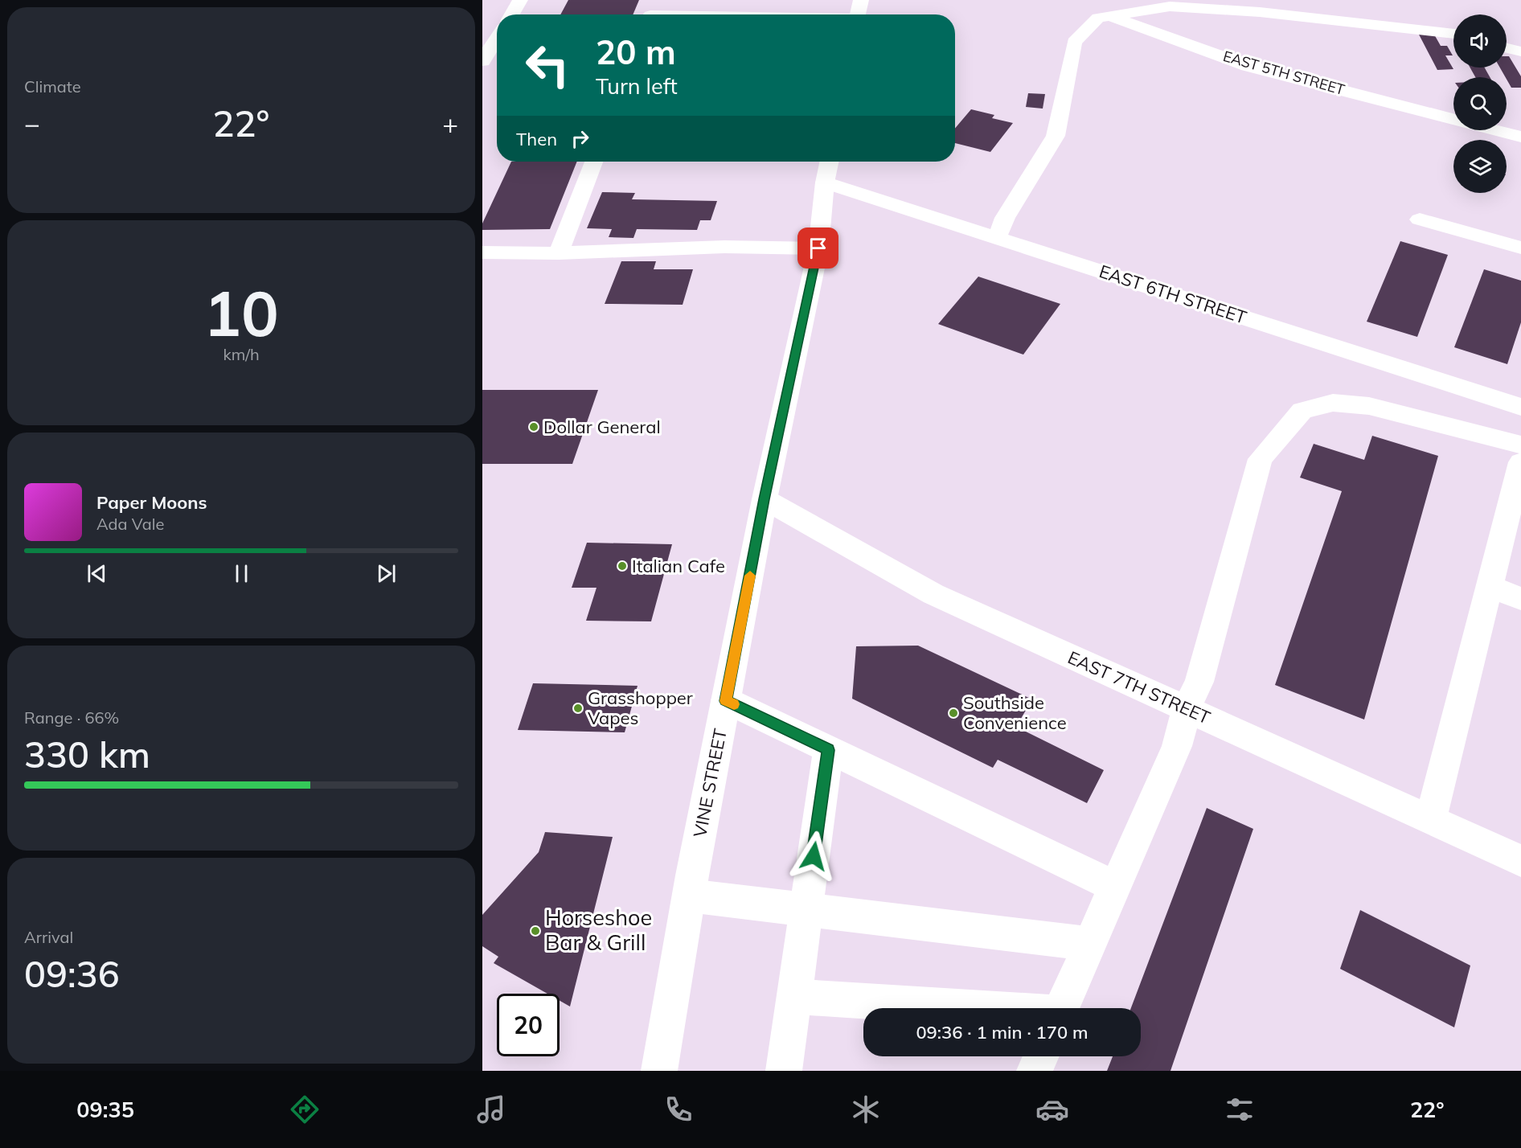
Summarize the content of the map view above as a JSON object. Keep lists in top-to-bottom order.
{
  "streets": {
    "street": [
      "EAST 5TH STREET",
      "EAST 6TH STREET",
      "EAST 7TH STREET",
      "VINE STREET"
    ]
  },
  "crossings": [
    ["EAST 6TH STREET", "VINE STREET"],
    ["EAST 7TH STREET", "VINE STREET"]
  ],
  "places": [
    "Dollar General",
    "Italian Cafe",
    "Grasshopper Vapes",
    "Southside Convenience",
    "Horseshoe Bar & Grill"
  ],
  "page": {
    "tile": [
      "Climate",
      ["10", "km/h"],
      ["Range · 66%", "330 km"],
      ["Arrival", "09:36"]
    ],
    "turn": ["20 m", "Turn left"],
    "heat": ["−", "22°", "+"],
    "then": "Then",
    "song": ["Paper Moons", "Ada Vale"],
    "limit": "20",
    "trip": "09:36 · 1 min · 170 m",
    "tabs": ["09:35", "22°"]
  }
}
